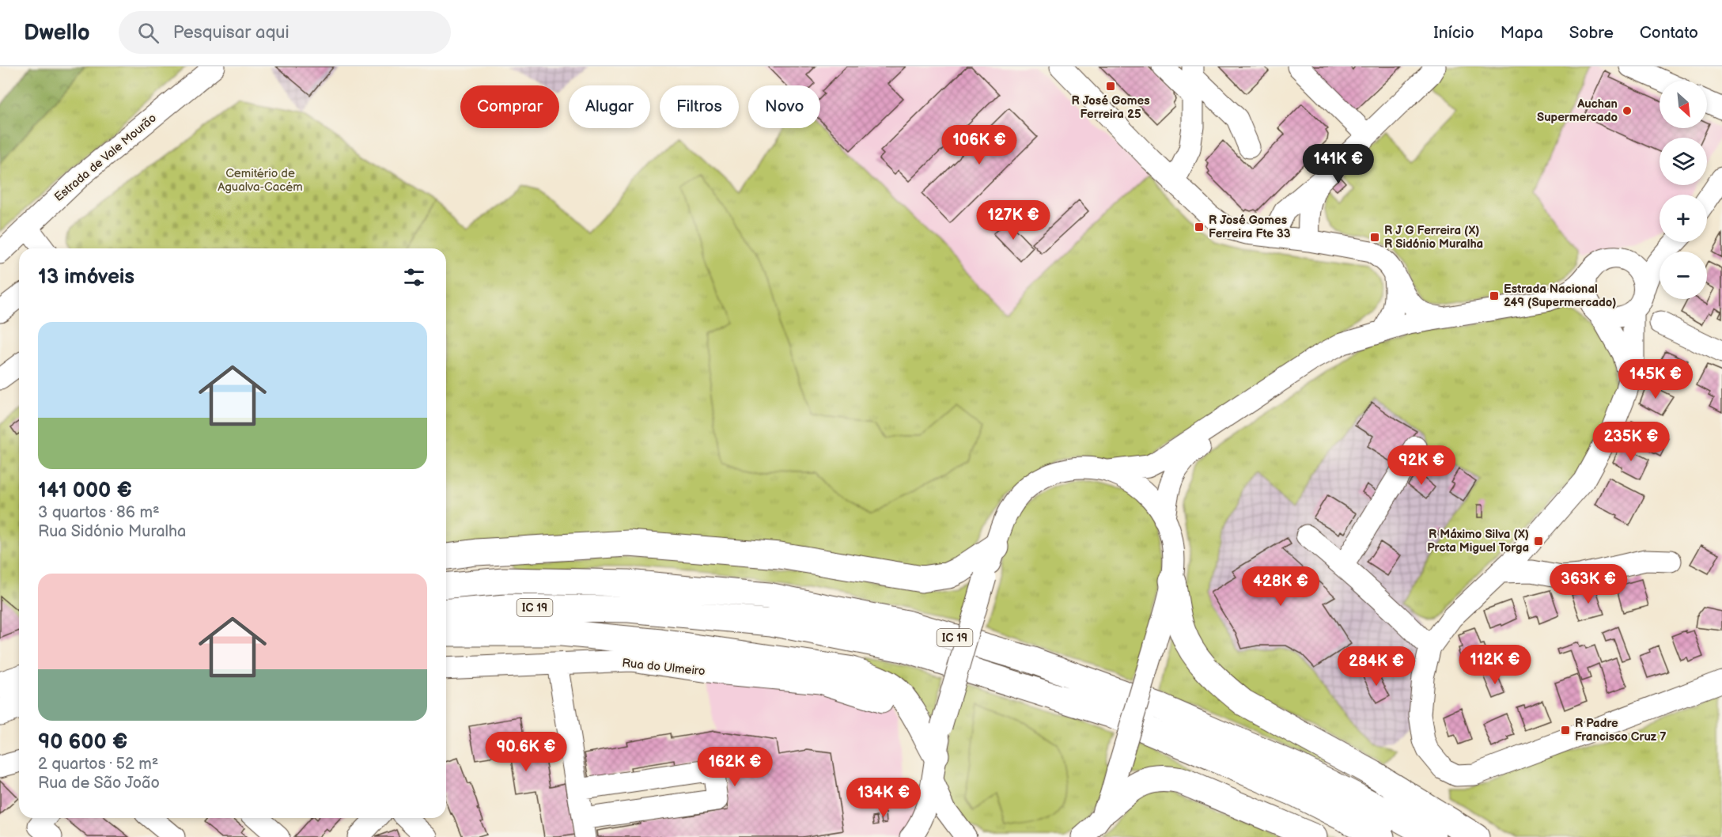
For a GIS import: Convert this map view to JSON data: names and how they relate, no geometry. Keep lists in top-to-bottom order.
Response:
{
  "streets": {
    "highway": ["IC 19"],
    "street": ["Estrada de Vale Mourão", "Rua do Ulmeiro"]
  },
  "parks": ["Cemitério de Agualva-Cacém"],
  "places": {
    "transit": [
      "R José Gomes Ferreira 25",
      "R José Gomes Ferreira Fte 33",
      "R J G Ferreira (X) R Sidónio Muralha",
      "Estrada Nacional 249 (Supermercado)",
      "R Máximo Silva (X) Prcta Miguel Torga",
      "R Padre Francisco Cruz 7"
    ],
    "other": ["Auchan Supermercado"]
  },
  "north": "bottom right",
  "page": {
    "header": "Dwello",
    "search": "Pesquisar aqui",
    "nav": [
      "Início",
      "Mapa",
      "Sobre",
      "Contato"
    ],
    "map_buttons": ["+", "−"],
    "chip": [
      "Comprar",
      "Alugar",
      "Filtros",
      "Novo"
    ],
    "price": [
      "106K €",
      "141K €",
      "127K €",
      "145K €",
      "235K €",
      "92K €",
      "363K €",
      "428K €",
      "112K €",
      "284K €",
      "90.6K €",
      "162K €",
      "134K €"
    ],
    "heading": "13 imóveis",
    "list": [
      {
        "name": "141 000 €",
        "note": "3 quartos · 86 m² · Rua Sidónio Muralha"
      },
      {
        "name": "90 600 €",
        "note": "2 quartos · 52 m² · Rua de São João"
      }
    ]
  }
}
